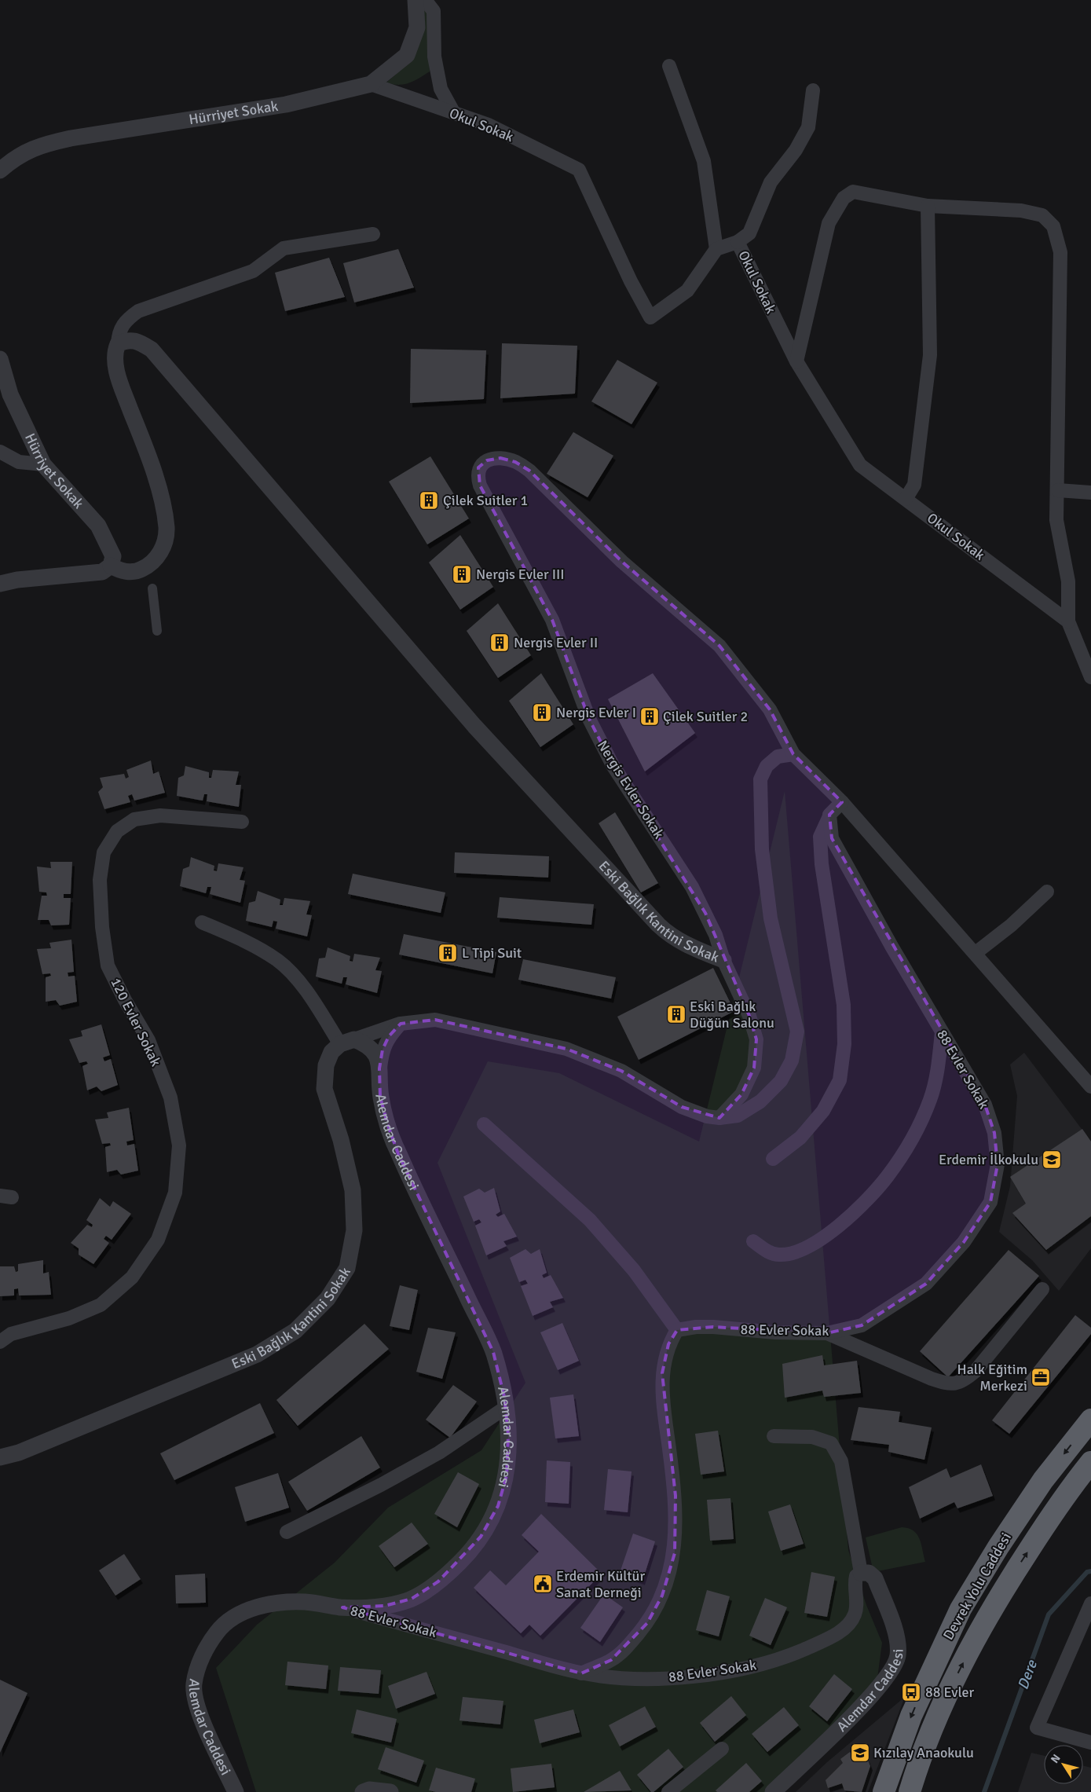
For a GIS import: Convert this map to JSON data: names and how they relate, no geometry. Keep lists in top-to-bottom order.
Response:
{
  "streets": {
    "highway": ["Devrek Yolu Caddesi"],
    "street": [
      "Hürriyet Sokak",
      "Okul Sokak",
      "Nergis Evler Sokak",
      "Eski Bağlık Kantini Sokak",
      "120 Evler Sokak",
      "88 Evler Sokak",
      "Alemdar Caddesi"
    ]
  },
  "crossings": [
    ["Hürriyet Sokak", "Okul Sokak"],
    ["Nergis Evler Sokak", "Eski Bağlık Kantini Sokak"],
    ["Eski Bağlık Kantini Sokak", "Alemdar Caddesi"],
    ["88 Evler Sokak", "Alemdar Caddesi"]
  ],
  "water": ["Dere"],
  "places": {
    "building": [
      "Çilek Suitler 1",
      "Nergis Evler III",
      "Nergis Evler II",
      "Nergis Evler I",
      "Çilek Suitler 2",
      "L Tipi Suit",
      "Eski Bağlık Düğün Salonu"
    ],
    "school or university": ["Erdemir İlkokulu", "Kızılay Anaokulu"],
    "office": ["Halk Eğitim Merkezi"],
    "public building": ["Erdemir Kültür Sanat Derneği"],
    "bus stop": ["88 Evler"]
  },
  "north": "top left"
}
